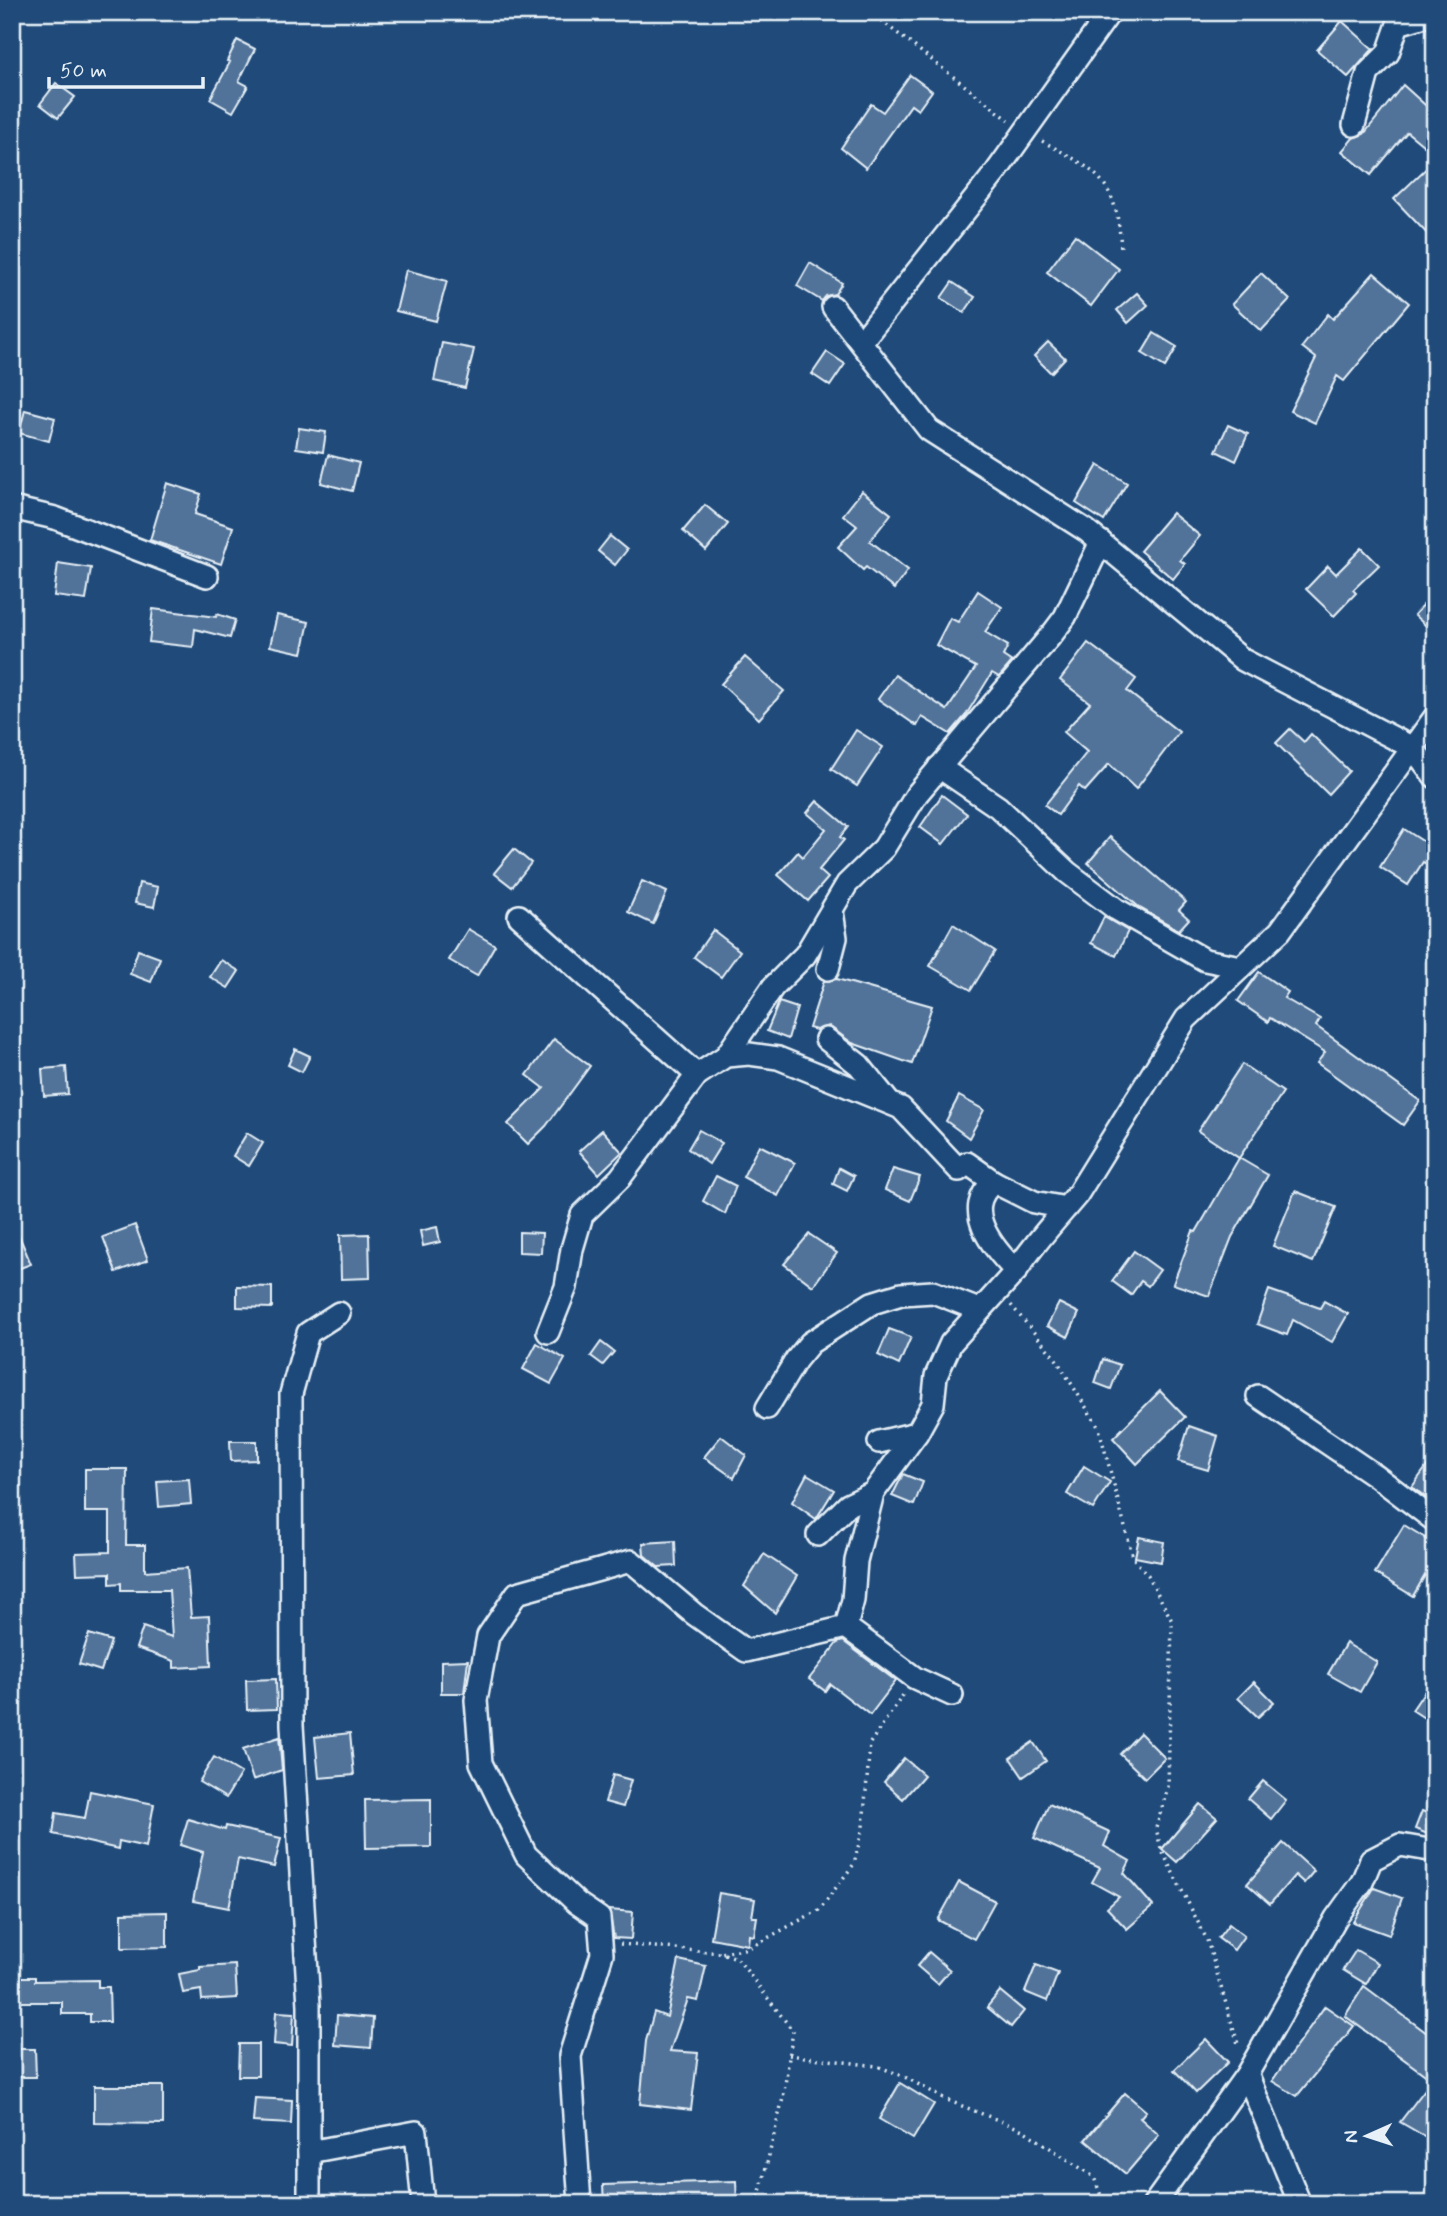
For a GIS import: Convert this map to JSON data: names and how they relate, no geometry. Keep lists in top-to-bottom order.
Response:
{
  "scale_bar": "50 m",
  "north": "left"
}
